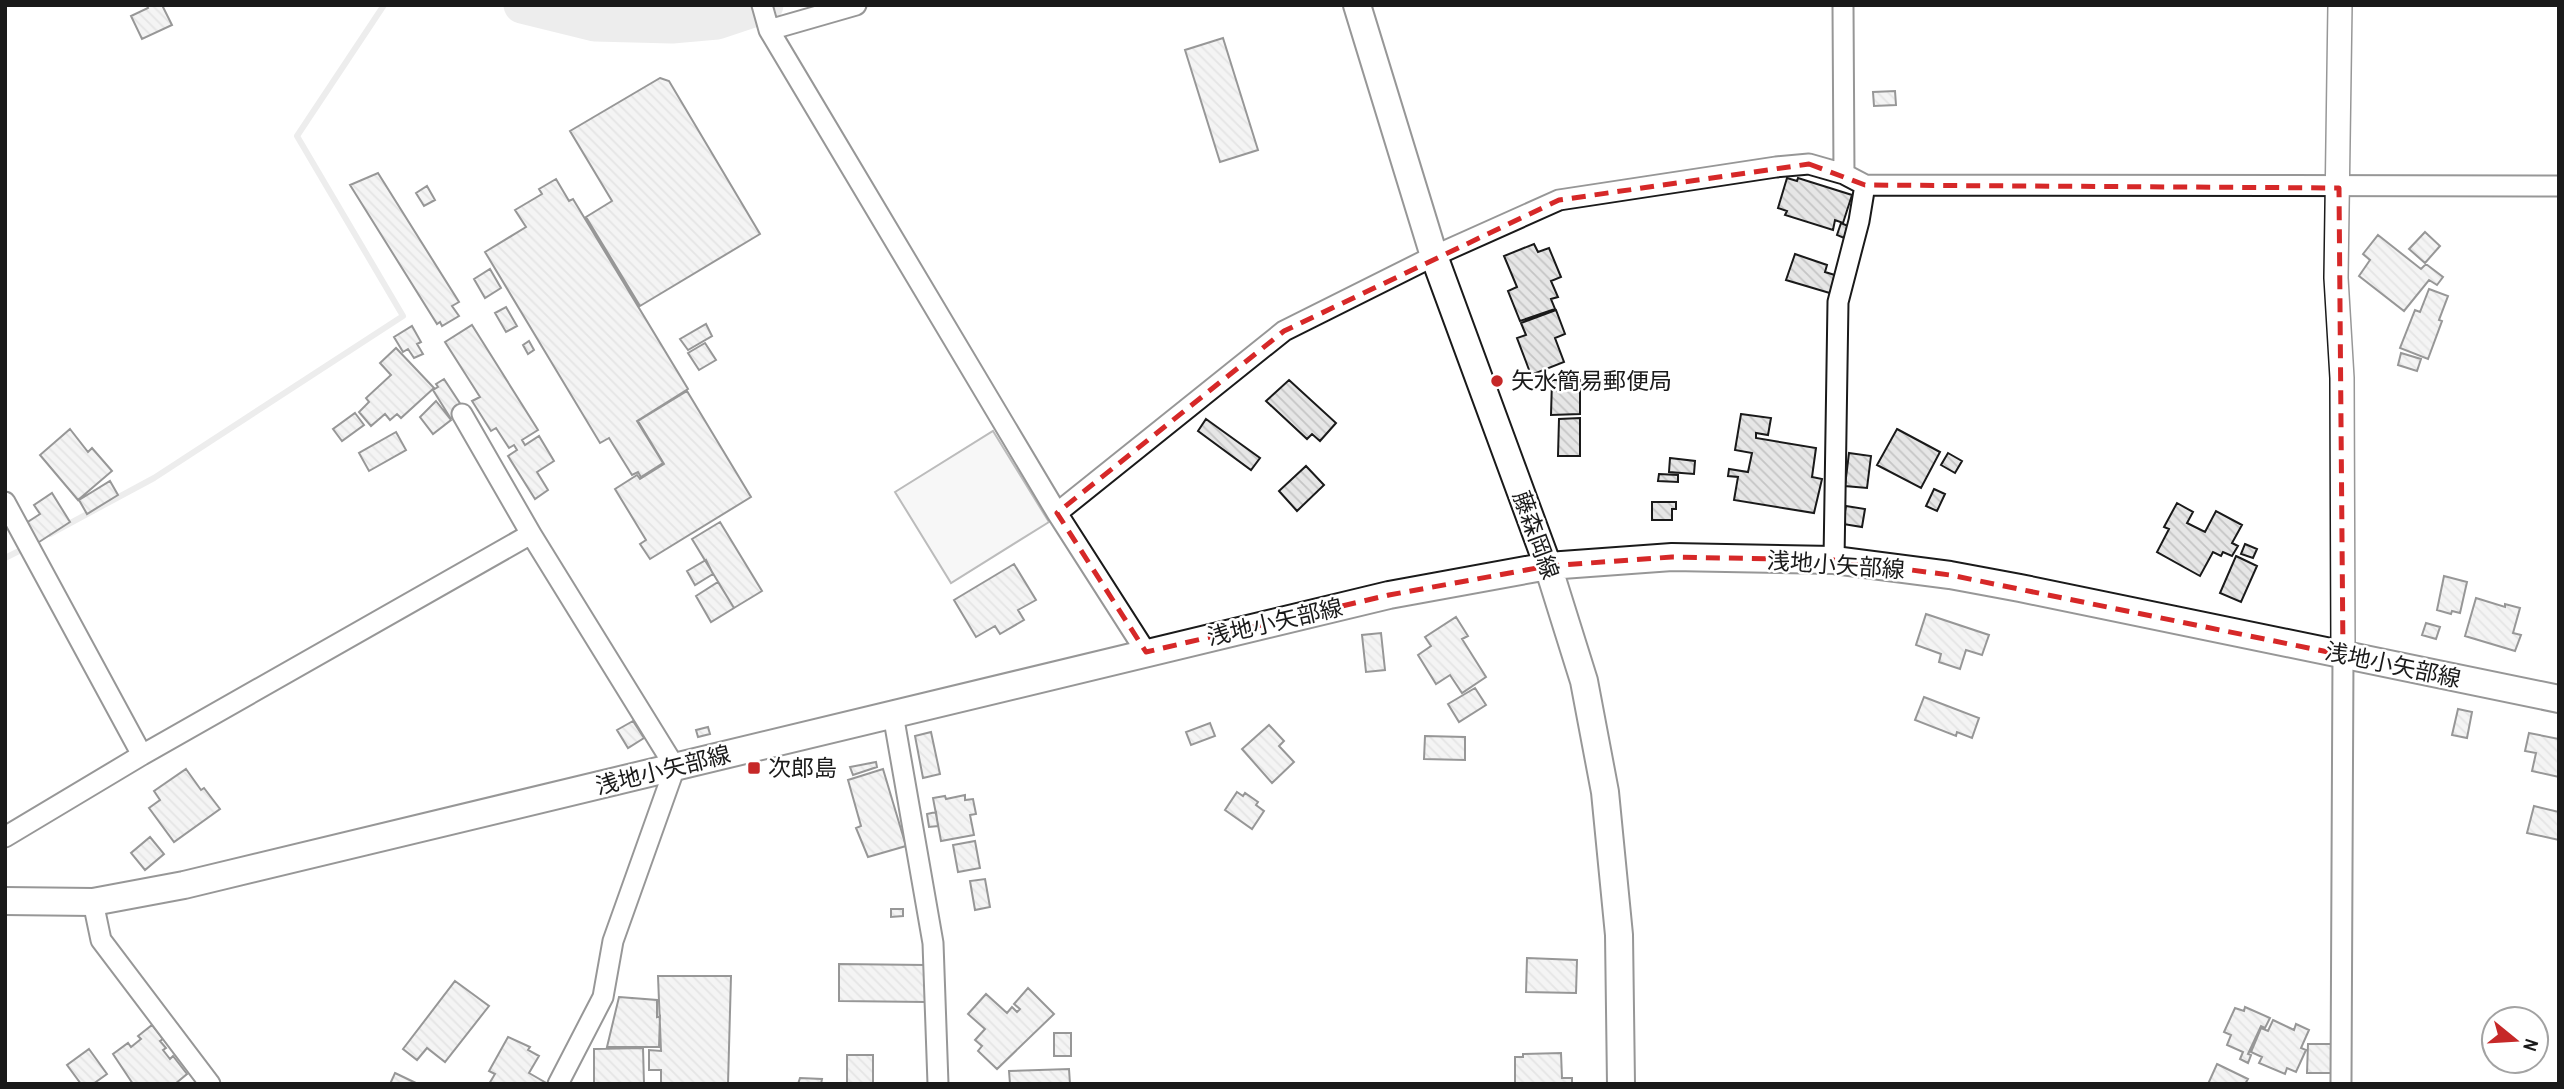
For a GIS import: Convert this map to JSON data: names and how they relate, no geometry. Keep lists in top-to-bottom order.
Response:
{
  "streets": {
    "main road": ["藤森岡線", "浅地小矢部線"]
  },
  "crossings": [
    ["藤森岡線", "浅地小矢部線"]
  ],
  "places": {
    "other": ["矢水簡易郵便局"],
    "transit": ["次郎島"]
  },
  "north": "right"
}
